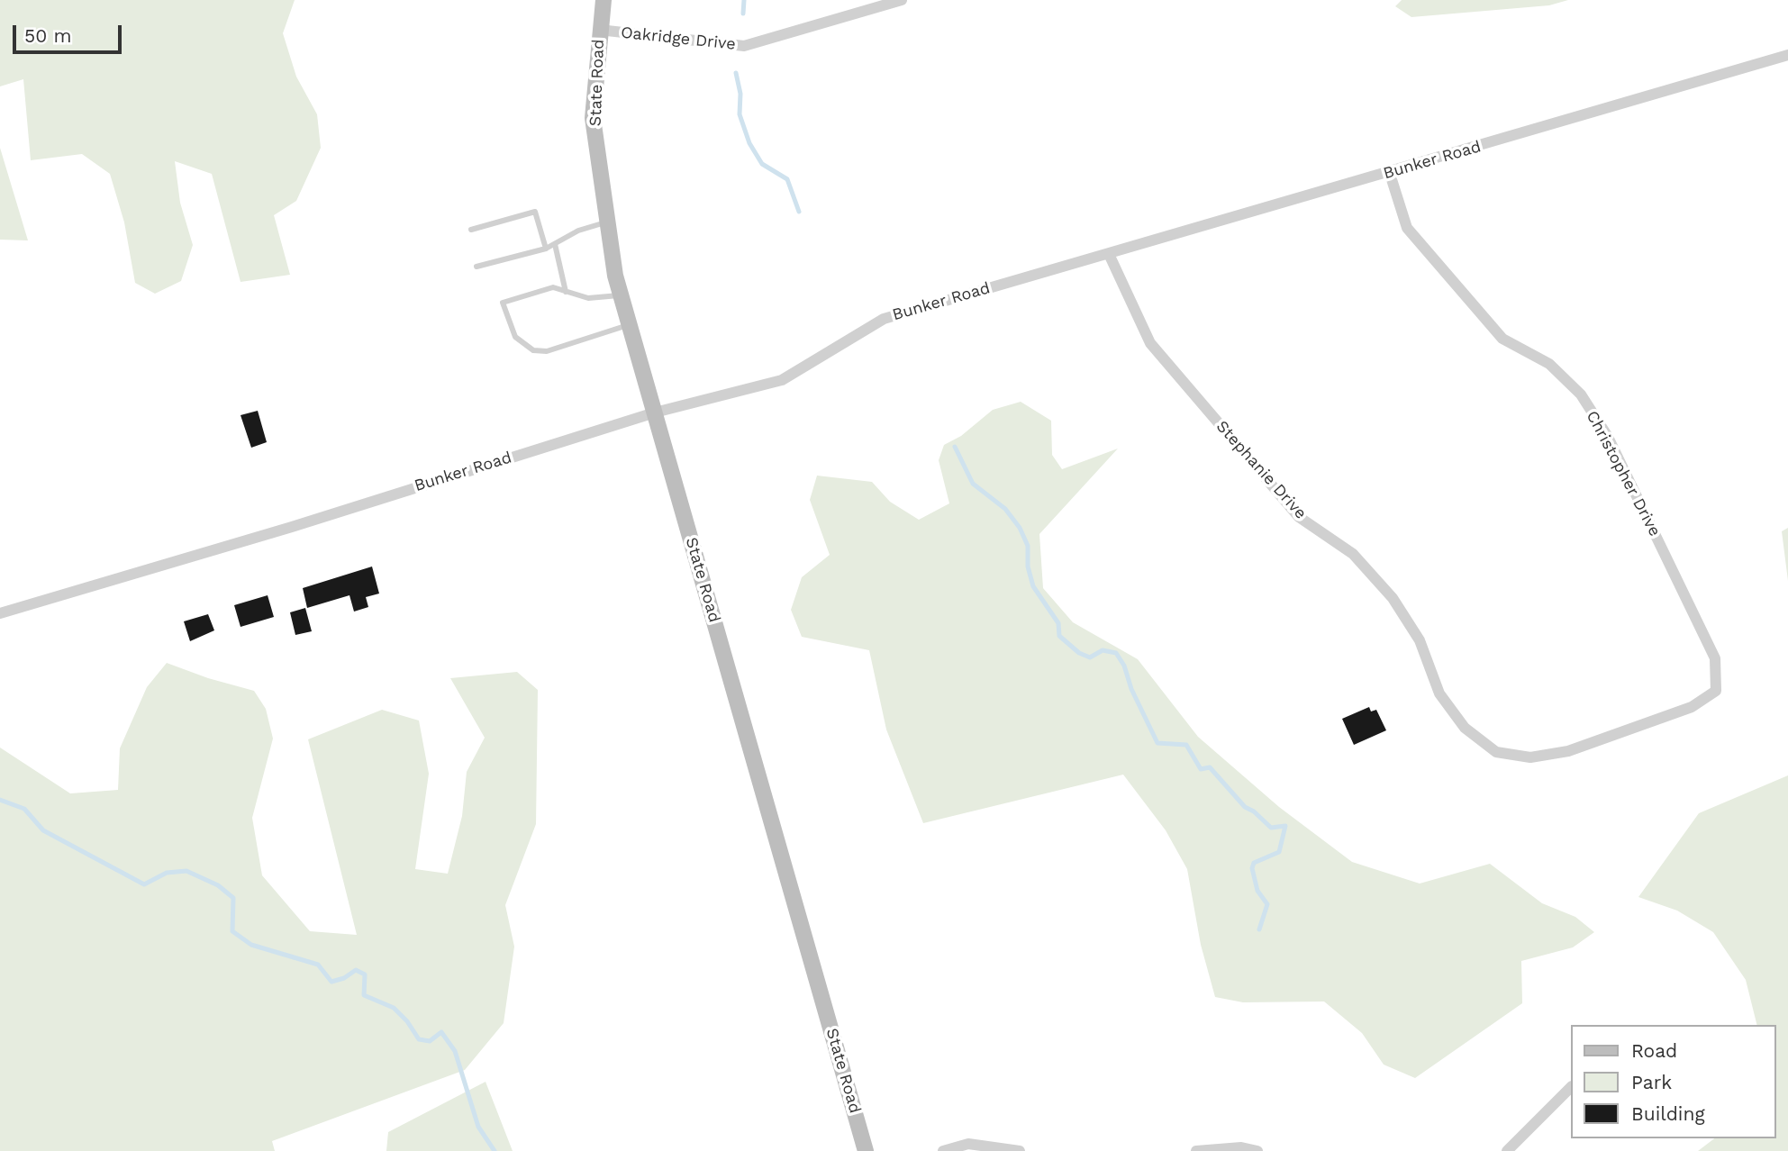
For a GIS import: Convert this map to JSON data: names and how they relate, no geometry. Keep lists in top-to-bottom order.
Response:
{
  "streets": {
    "main road": ["State Road"],
    "street": [
      "Oakridge Drive",
      "Bunker Road",
      "Stephanie Drive",
      "Christopher Drive"
    ]
  },
  "crossings": [
    ["Oakridge Drive", "State Road"],
    ["State Road", "Bunker Road"],
    ["Bunker Road", "Stephanie Drive"],
    ["Bunker Road", "Christopher Drive"],
    ["Stephanie Drive", "Christopher Drive"]
  ],
  "legend": ["Road", "Park", "Building"],
  "scale_bar": "50 m"
}
